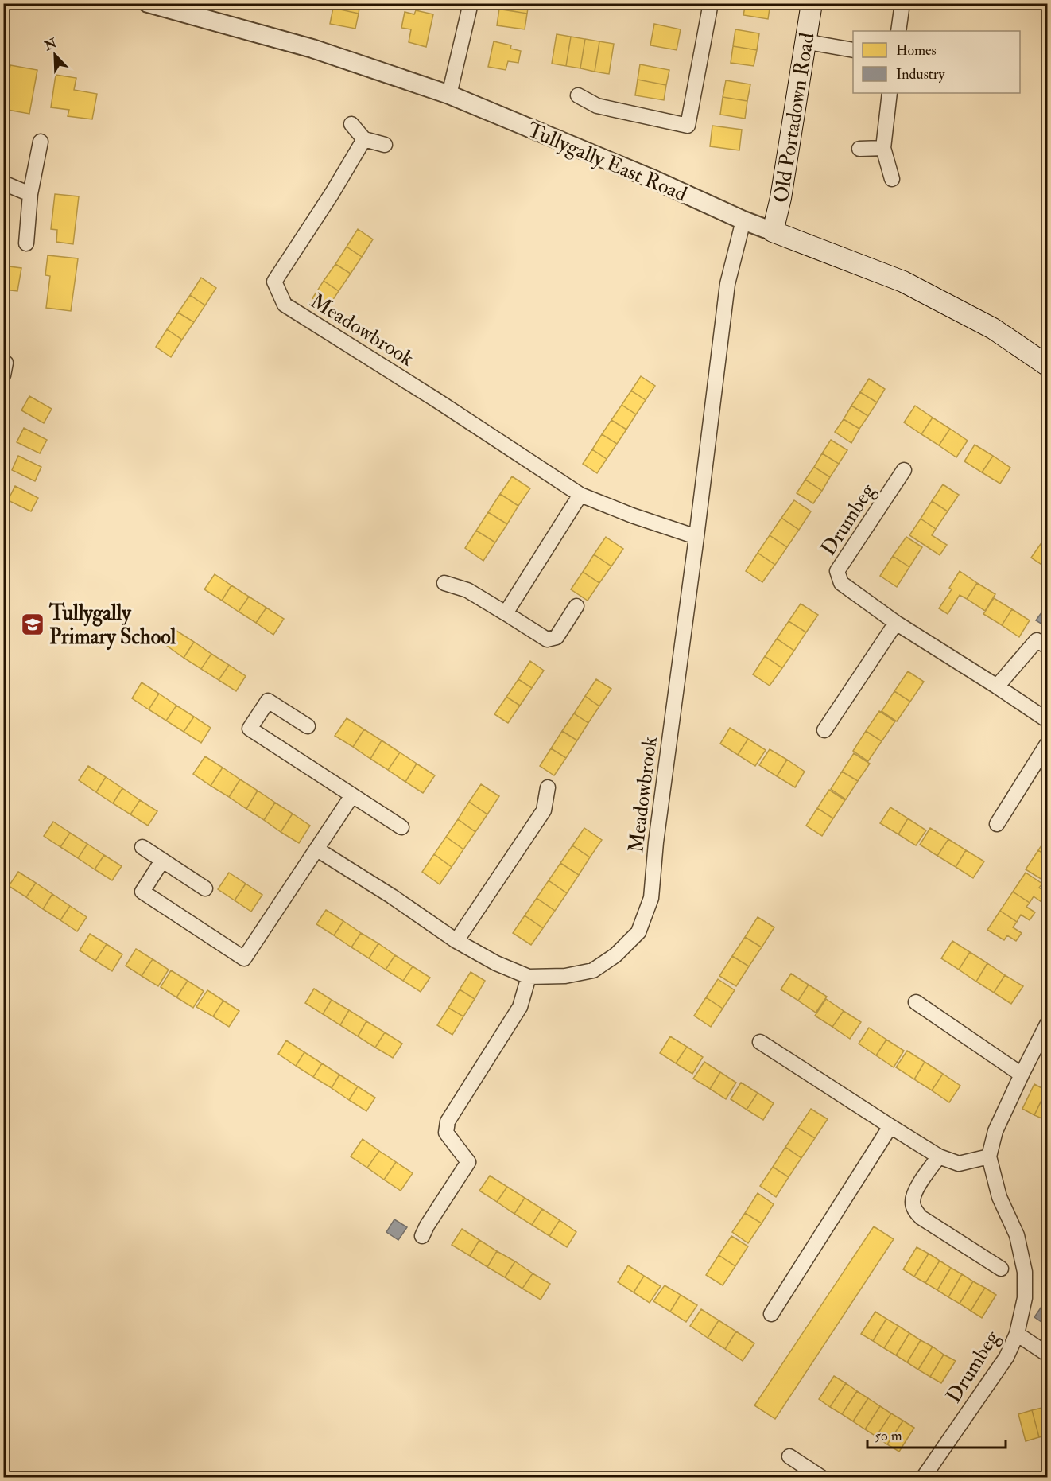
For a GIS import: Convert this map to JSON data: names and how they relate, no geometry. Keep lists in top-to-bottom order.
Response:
{
  "streets": {
    "main road": ["Old Portadown Road", "Tullygally East Road"],
    "street": ["Meadowbrook", "Drumbeg"]
  },
  "crossings": [
    ["Old Portadown Road", "Tullygally East Road"],
    ["Tullygally East Road", "Meadowbrook"]
  ],
  "places": {
    "school or university": ["Tullygally Primary School"]
  },
  "legend": ["Homes", "Industry"],
  "scale_bar": "50 m",
  "north": "top left"
}
